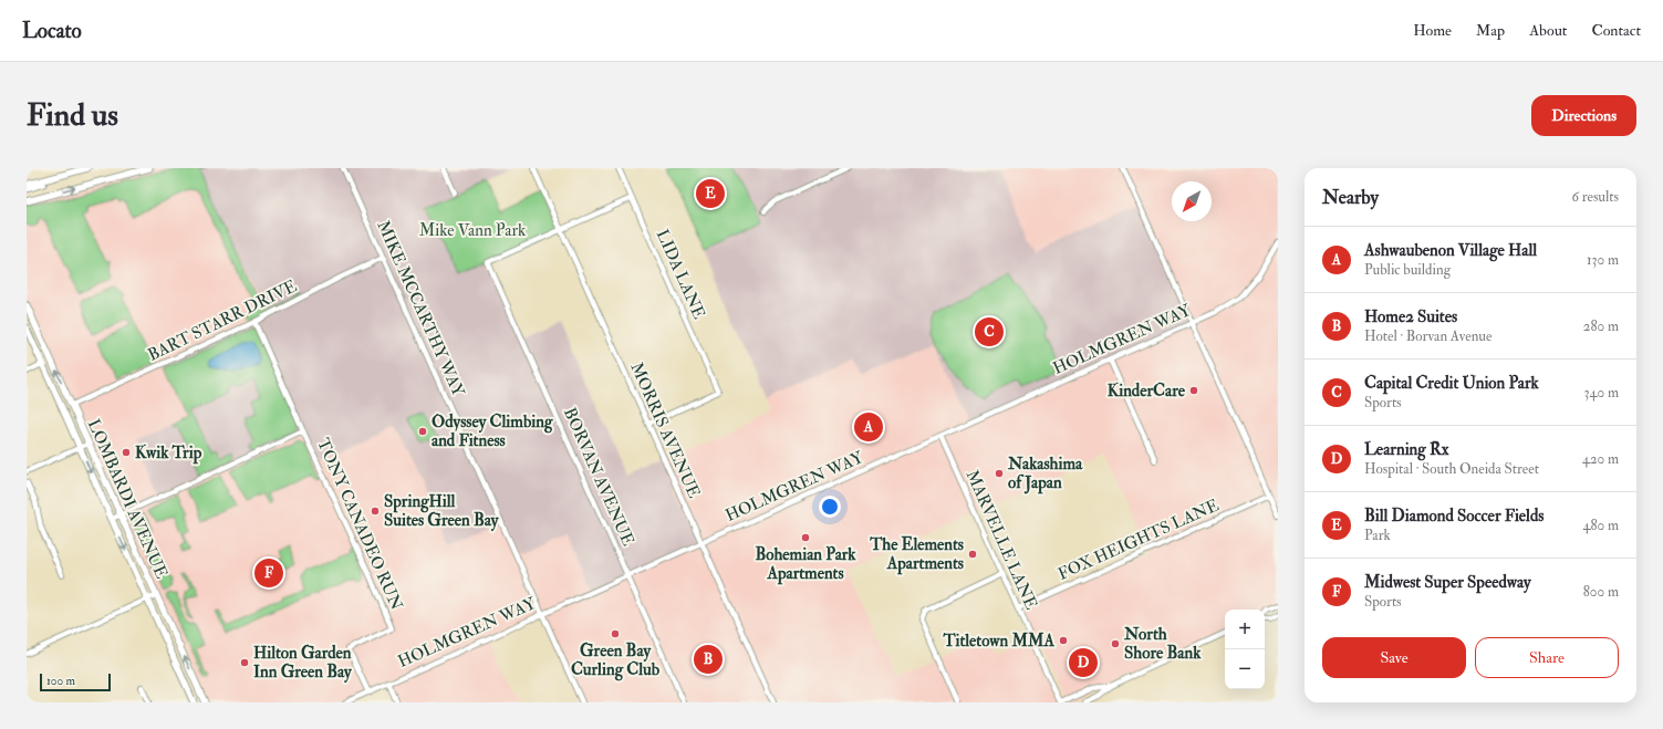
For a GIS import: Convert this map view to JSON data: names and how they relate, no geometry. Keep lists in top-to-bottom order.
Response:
{
  "streets": {
    "main road": ["LOMBARDI AVENUE"],
    "street": [
      "LIDA LANE",
      "MIKE MCCARTHY WAY",
      "BART STARR DRIVE",
      "HOLMGREN WAY",
      "MORRIS AVENUE",
      "BORVAN AVENUE",
      "TONY CANADEO RUN",
      "MARVELLE LANE",
      "FOX HEIGHTS LANE"
    ]
  },
  "crossings": [
    ["LIDA LANE", "MORRIS AVENUE"],
    ["MIKE MCCARTHY WAY", "BART STARR DRIVE"],
    ["MIKE MCCARTHY WAY", "HOLMGREN WAY"],
    ["BART STARR DRIVE", "LOMBARDI AVENUE"],
    ["BART STARR DRIVE", "TONY CANADEO RUN"],
    ["HOLMGREN WAY", "MORRIS AVENUE"],
    ["HOLMGREN WAY", "BORVAN AVENUE"],
    ["HOLMGREN WAY", "TONY CANADEO RUN"],
    ["HOLMGREN WAY", "MARVELLE LANE"],
    ["MORRIS AVENUE", "BORVAN AVENUE"],
    ["MARVELLE LANE", "FOX HEIGHTS LANE"]
  ],
  "parks": ["Mike Vann Park"],
  "places": [
    "KinderCare",
    "Odyssey Climbing and Fitness",
    "Kwik Trip",
    "Nakashima of Japan",
    "SpringHill Suites Green Bay",
    "Bohemian Park Apartments",
    "The Elements Apartments",
    "Green Bay Curling Club",
    "Titletown MMA",
    "North Shore Bank",
    "Hilton Garden Inn Green Bay"
  ],
  "scale_bar": "100 m",
  "north": "bottom left",
  "page": {
    "header": "Locato",
    "nav": [
      "Home",
      "Map",
      "About",
      "Contact"
    ],
    "buttons": [
      "Directions",
      ["Save", "Share"]
    ],
    "title": "Find us",
    "heading": ["Nearby", "6 results"],
    "pins": [
      "E",
      "C",
      "A",
      "F",
      "B",
      "D"
    ],
    "list": [
      {
        "mark": "A",
        "name": "Ashwaubenon Village Hall",
        "note": "Public building",
        "value": "130 m"
      },
      {
        "mark": "B",
        "name": "Home2 Suites",
        "note": "Hotel · Borvan Avenue",
        "value": "280 m"
      },
      {
        "mark": "C",
        "name": "Capital Credit Union Park",
        "note": "Sports",
        "value": "340 m"
      },
      {
        "mark": "D",
        "name": "Learning Rx",
        "note": "Hospital · South Oneida Street",
        "value": "420 m"
      },
      {
        "mark": "E",
        "name": "Bill Diamond Soccer Fields",
        "note": "Park",
        "value": "480 m"
      },
      {
        "mark": "F",
        "name": "Midwest Super Speedway",
        "note": "Sports",
        "value": "800 m"
      }
    ],
    "map_buttons": ["+", "−"],
    "scale": "100 m"
  }
}
